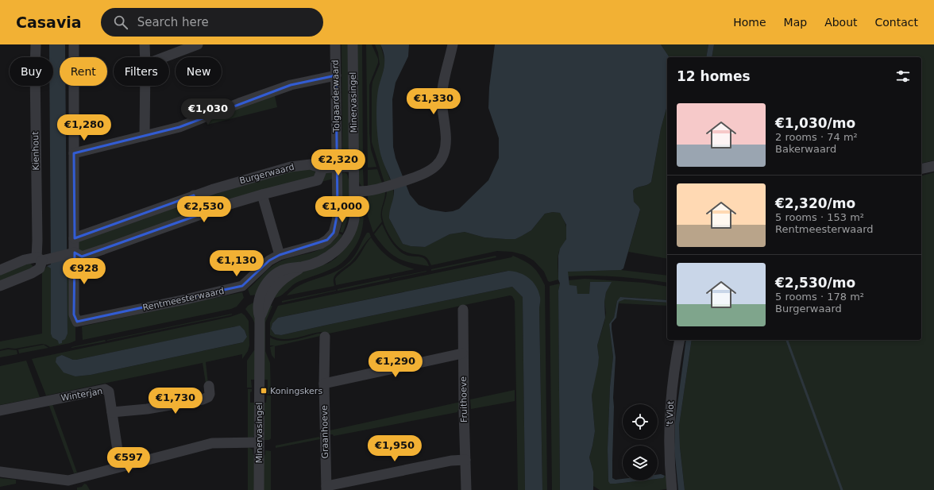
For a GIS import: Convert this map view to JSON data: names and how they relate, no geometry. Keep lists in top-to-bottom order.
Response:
{
  "streets": {
    "street": [
      "Tolgaarderwaard",
      "Minervasingel",
      "Kienhout",
      "Burgerwaard",
      "Rentmeesterwaard",
      "Winterjan",
      "Fruithoeve",
      "'t Vlot",
      "Graanhoeve"
    ]
  },
  "crossings": [
    ["Tolgaarderwaard", "Burgerwaard"],
    ["Tolgaarderwaard", "Rentmeesterwaard"],
    ["Minervasingel", "Burgerwaard"],
    ["Burgerwaard", "Rentmeesterwaard"]
  ],
  "places": {
    "transit": ["Koningskers"]
  },
  "page": {
    "header": "Casavia",
    "search": "Search here",
    "nav": [
      "Home",
      "Map",
      "About",
      "Contact"
    ],
    "chip": [
      "Buy",
      "Rent",
      "Filters",
      "New"
    ],
    "heading": "12 homes",
    "price": [
      "€1,330",
      "€1,030",
      "€1,280",
      "€2,320",
      "€2,530",
      "€1,000",
      "€1,130",
      "€928",
      "€1,290",
      "€1,730",
      "€1,950",
      "€597"
    ],
    "list": [
      {
        "name": "€1,030/mo",
        "note": "2 rooms · 74 m² · Bakerwaard"
      },
      {
        "name": "€2,320/mo",
        "note": "5 rooms · 153 m² · Rentmeesterwaard"
      },
      {
        "name": "€2,530/mo",
        "note": "5 rooms · 178 m² · Burgerwaard"
      }
    ]
  }
}
